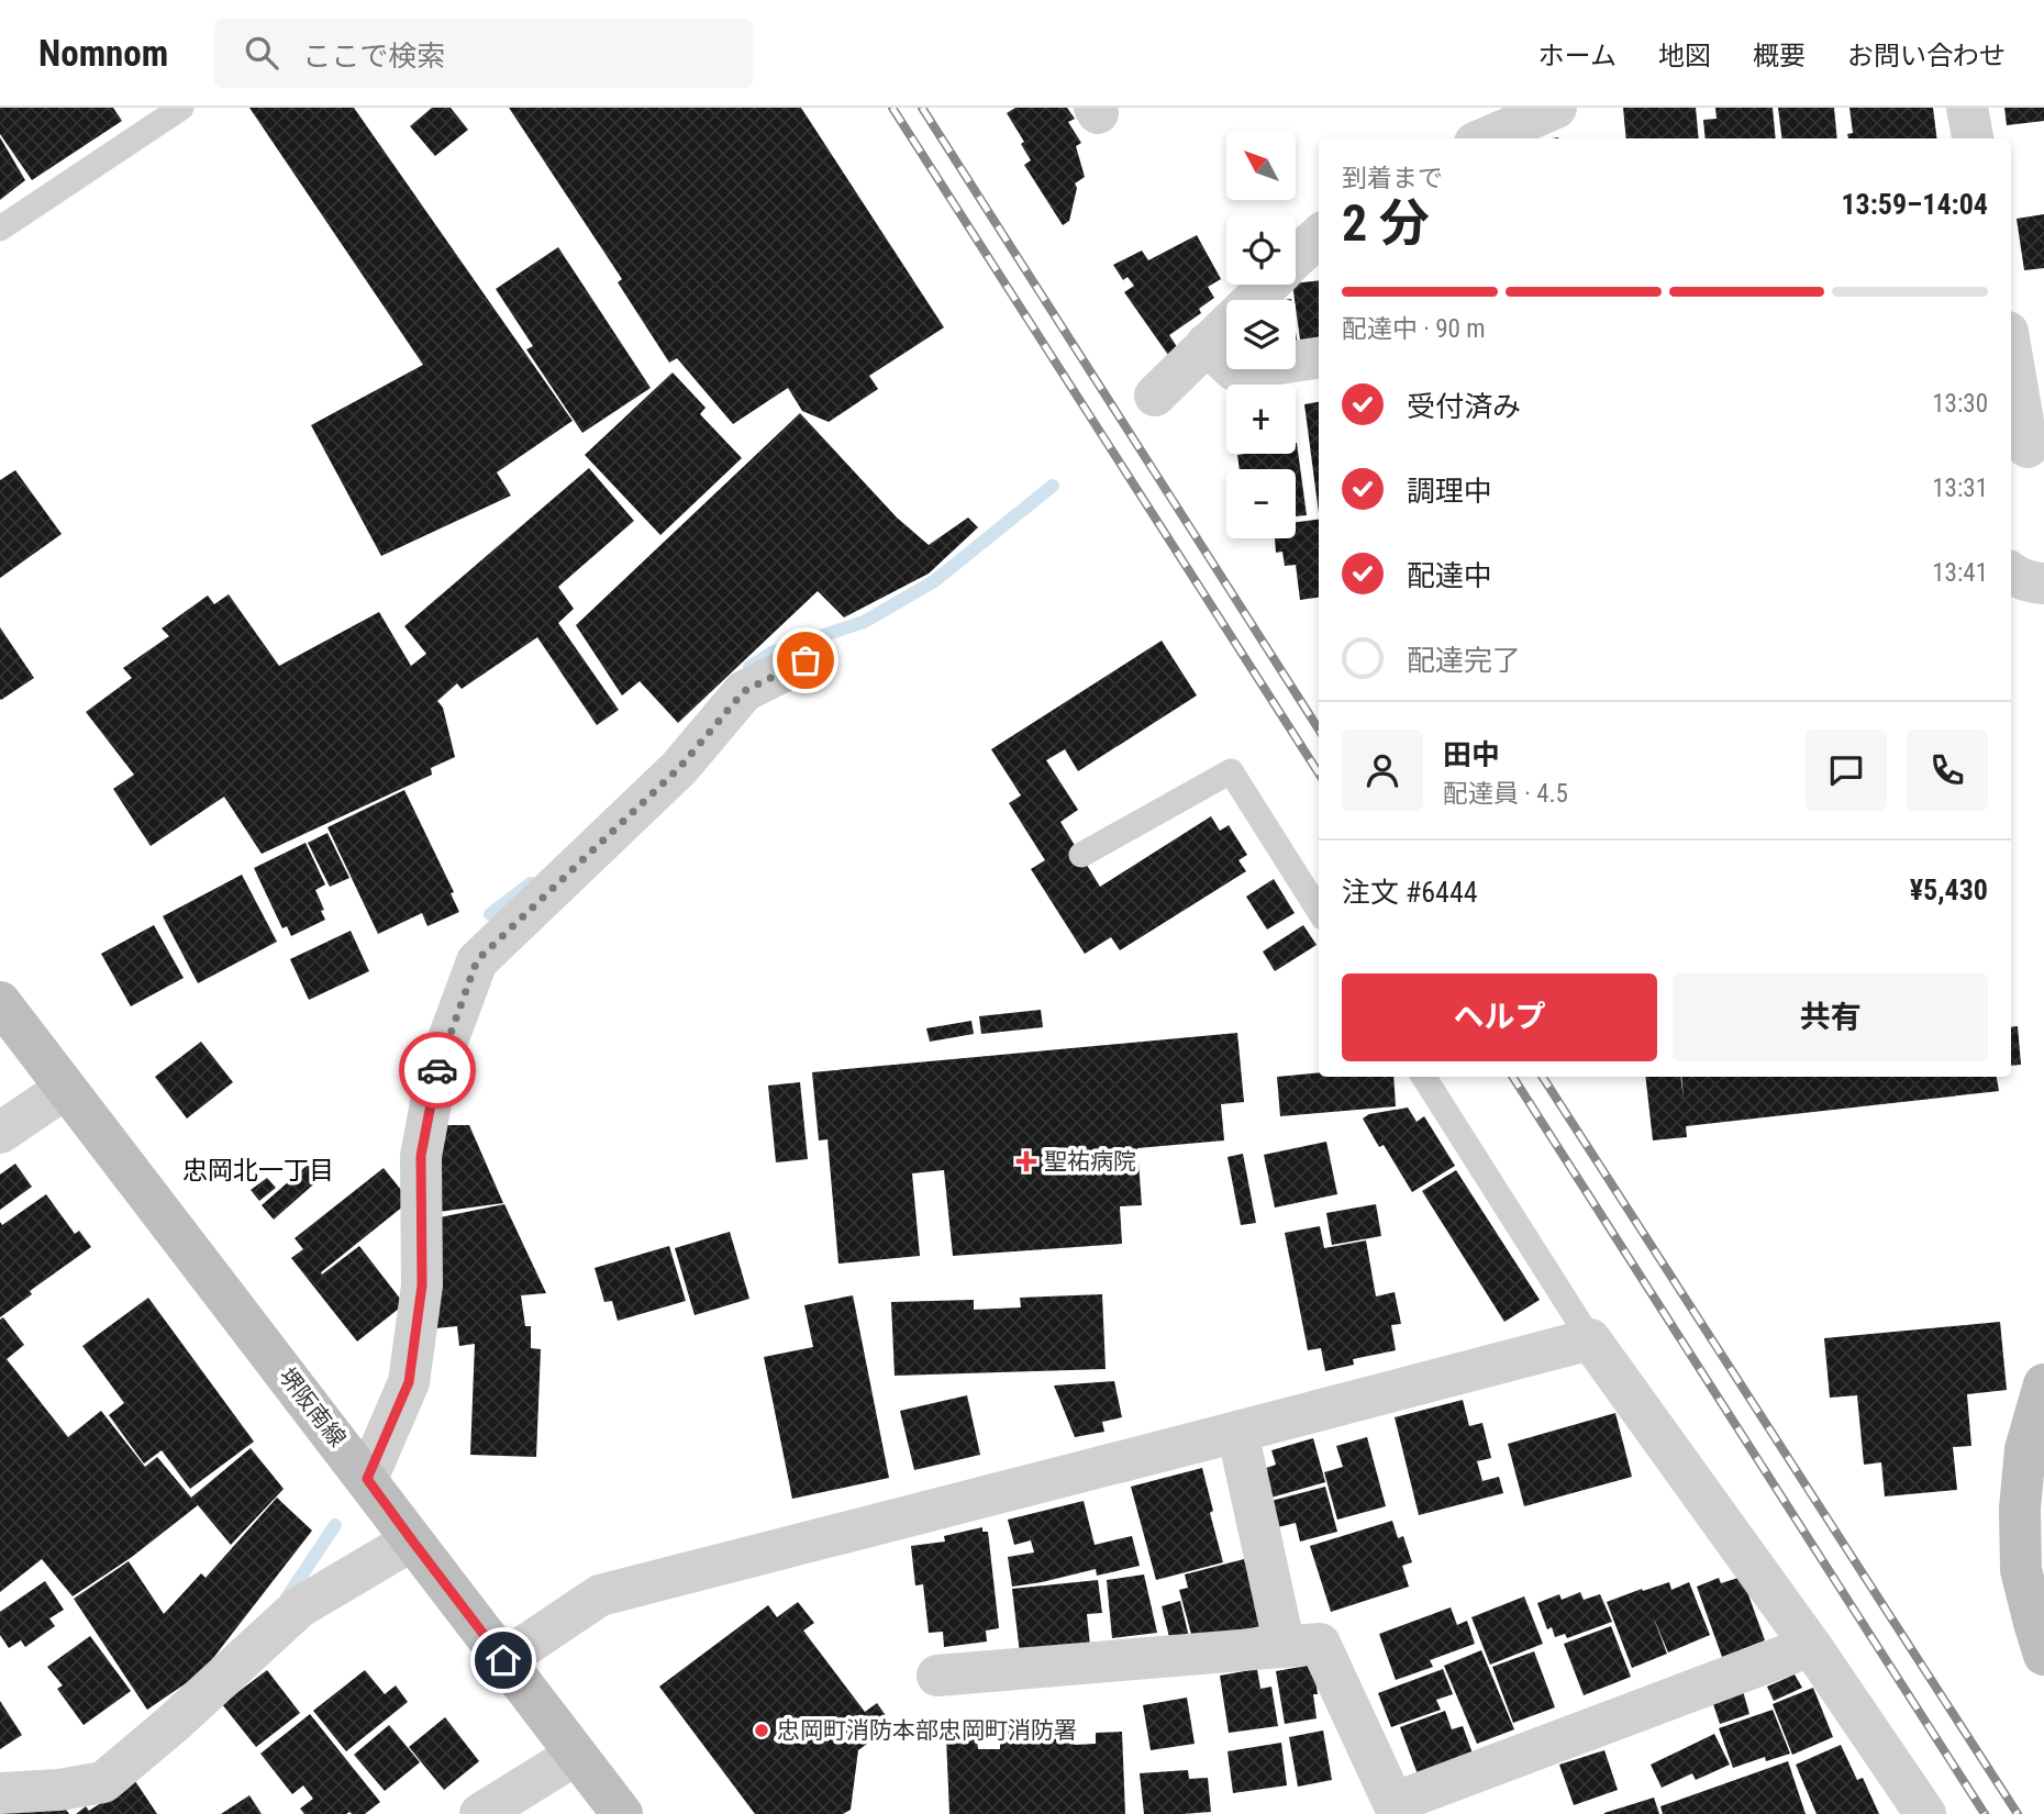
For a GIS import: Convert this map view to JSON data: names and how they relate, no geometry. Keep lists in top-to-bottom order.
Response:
{
  "streets": {
    "main road": ["堺阪南線"]
  },
  "districts": ["忠岡北一丁目"],
  "places": {
    "health": ["聖祐病院"],
    "other": ["忠岡町消防本部忠岡町消防署"]
  },
  "north": "top left",
  "page": {
    "header": "Nomnom",
    "search": "ここで検索",
    "nav": [
      "ホーム",
      "地図",
      "概要",
      "お問い合わせ"
    ],
    "map_buttons": ["+", "−"],
    "heading": ["2 分", "到着まで", "13:59–14:04"],
    "panel": [
      "田中",
      "配達員 · 4.5",
      "注文 #6444",
      "¥5,430"
    ],
    "bar": "配達中 · 90 m",
    "list": [
      ["受付済み", "13:30"],
      ["調理中", "13:31"],
      ["配達中", "13:41"],
      "配達完了"
    ],
    "buttons": ["ヘルプ", "共有"]
  }
}
